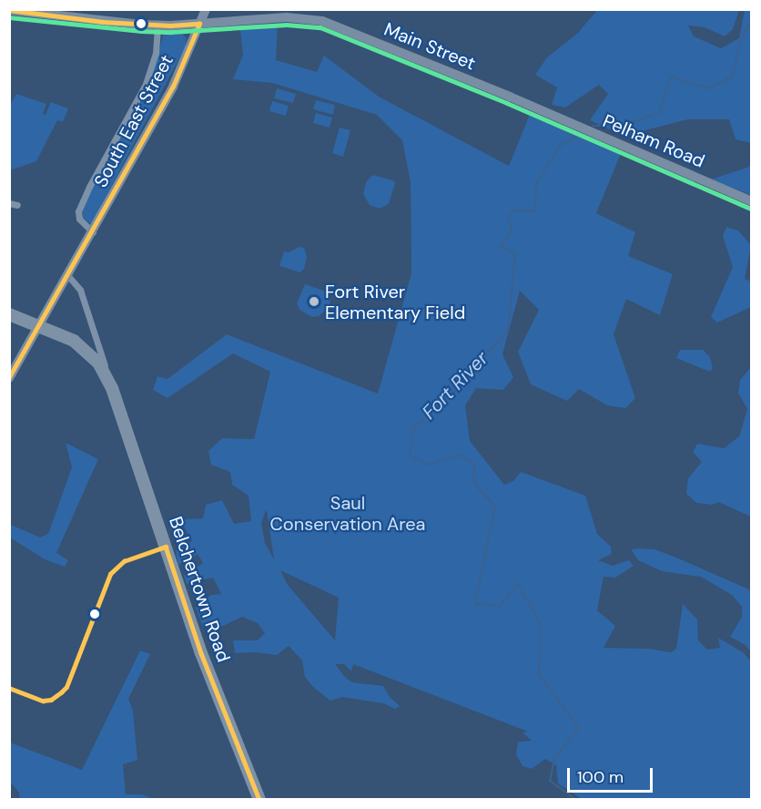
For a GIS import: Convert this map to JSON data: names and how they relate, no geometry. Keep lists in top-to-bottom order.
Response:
{
  "streets": {
    "highway": ["Belchertown Road"],
    "main road": ["Main Street", "South East Street", "Pelham Road"]
  },
  "crossings": [
    ["Main Street", "South East Street"],
    ["Main Street", "Pelham Road"],
    ["South East Street", "Belchertown Road"]
  ],
  "water": ["Fort River"],
  "parks": ["Saul Conservation Area"],
  "places": ["Fort River Elementary Field"],
  "scale_bar": "100 m"
}
